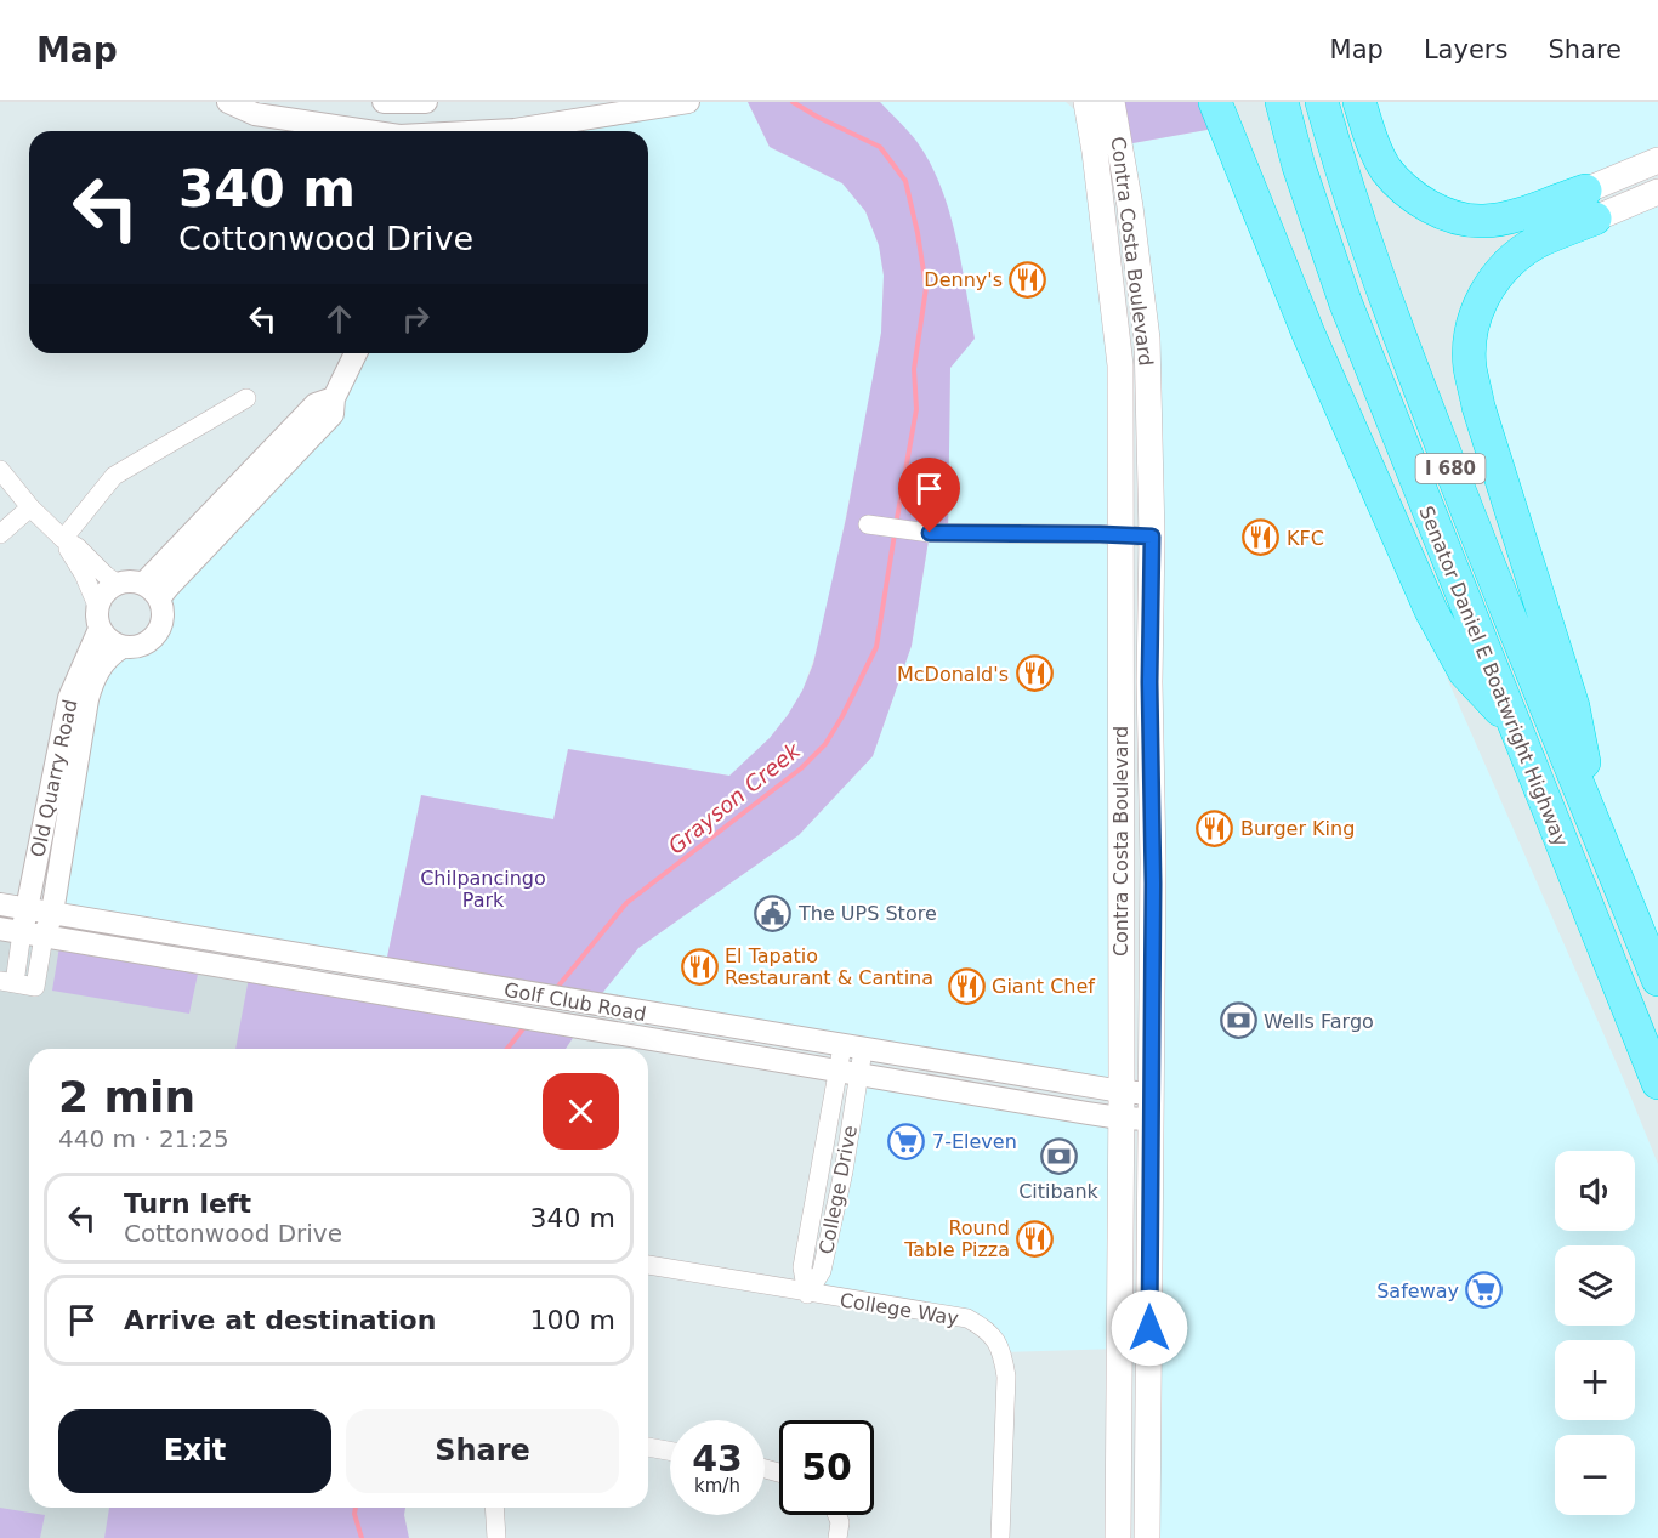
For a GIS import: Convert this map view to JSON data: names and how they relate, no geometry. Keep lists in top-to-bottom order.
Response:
{
  "streets": {
    "highway": ["I 680", "Senator Daniel E Boatwright Highway"],
    "main road": ["Contra Costa Boulevard"],
    "street": [
      "Old Quarry Road",
      "Golf Club Road",
      "College Drive",
      "College Way"
    ]
  },
  "crossings": [
    ["Contra Costa Boulevard", "Golf Club Road"],
    ["Old Quarry Road", "Golf Club Road"],
    ["Golf Club Road", "College Drive"],
    ["College Drive", "College Way"]
  ],
  "water": ["Grayson Creek"],
  "parks": ["Chilpancingo Park"],
  "places": {
    "restaurant": [
      "Denny's",
      "KFC",
      "McDonald's",
      "Burger King",
      "El Tapatio Restaurant & Cantina",
      "Giant Chef",
      "Round Table Pizza"
    ],
    "public building": ["The UPS Store"],
    "bank": ["Wells Fargo", "Citibank"],
    "supermarket": ["7-Eleven", "Safeway"]
  },
  "page": {
    "header": "Map",
    "nav": ["Map", "Layers", "Share"],
    "turn": ["340 m", "Cottonwood Drive"],
    "heading": ["2 min", "440 m · 21:25"],
    "map_buttons": ["+", "−"],
    "list": [
      {
        "name": "Turn left",
        "note": "Cottonwood Drive",
        "value": "340 m"
      },
      {
        "name": "Arrive at destination",
        "value": "100 m"
      }
    ],
    "buttons": ["Exit", "Share"],
    "speed": "43 km/h",
    "limit": "50"
  }
}
